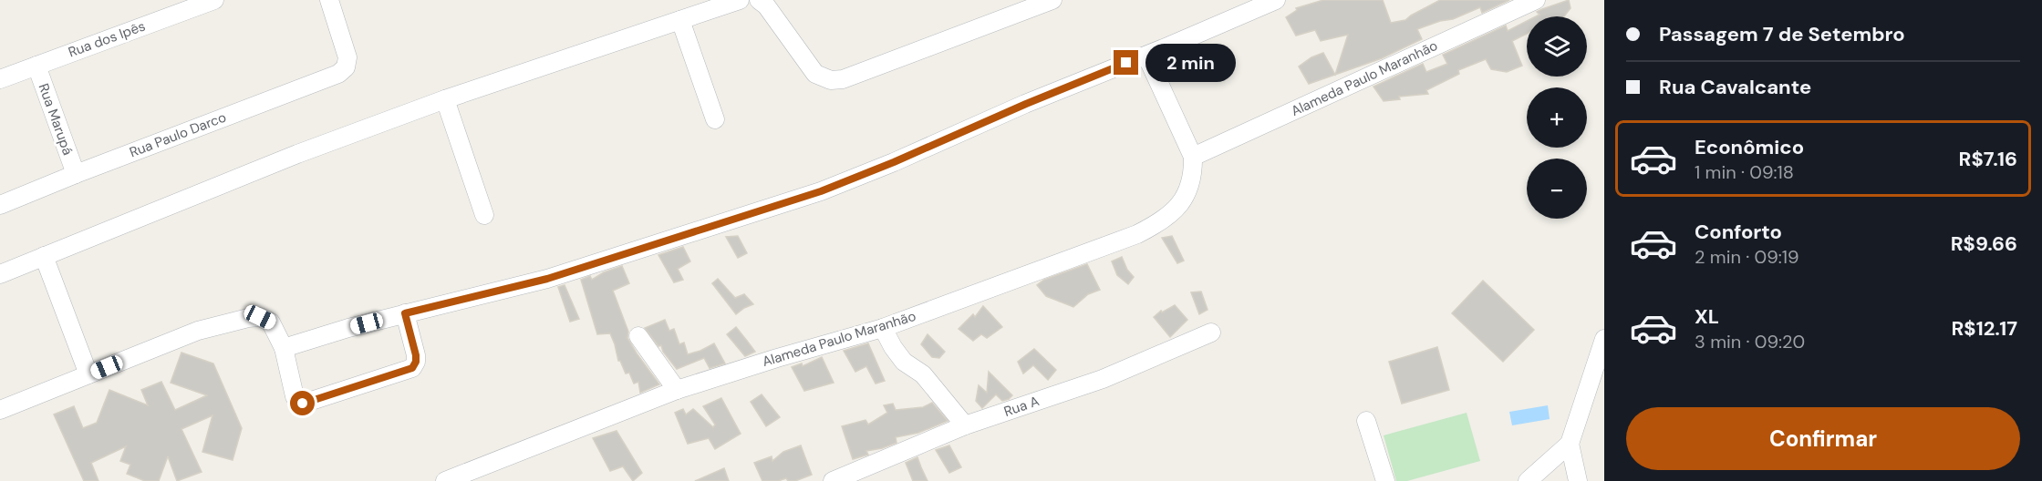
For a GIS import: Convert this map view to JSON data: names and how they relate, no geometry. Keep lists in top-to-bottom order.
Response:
{
  "streets": {
    "street": [
      "Rua dos Ipês",
      "Alameda Paulo Maranhão",
      "Rua Marupá",
      "Rua Paulo Darco",
      "Rua A"
    ]
  },
  "crossings": [
    ["Rua dos Ipês", "Rua Marupá"],
    ["Rua Marupá", "Rua Paulo Darco"]
  ],
  "page": {
    "banner": ["Passagem 7 de Setembro", "Rua Cavalcante"],
    "map_buttons": ["+", "−"],
    "bubble": "2 min",
    "list": [
      {
        "name": "Econômico",
        "note": "1 min · 09:18",
        "value": "R$7.16"
      },
      {
        "name": "Conforto",
        "note": "2 min · 09:19",
        "value": "R$9.66"
      },
      {
        "name": "XL",
        "note": "3 min · 09:20",
        "value": "R$12.17"
      }
    ],
    "buttons": "Confirmar"
  }
}
